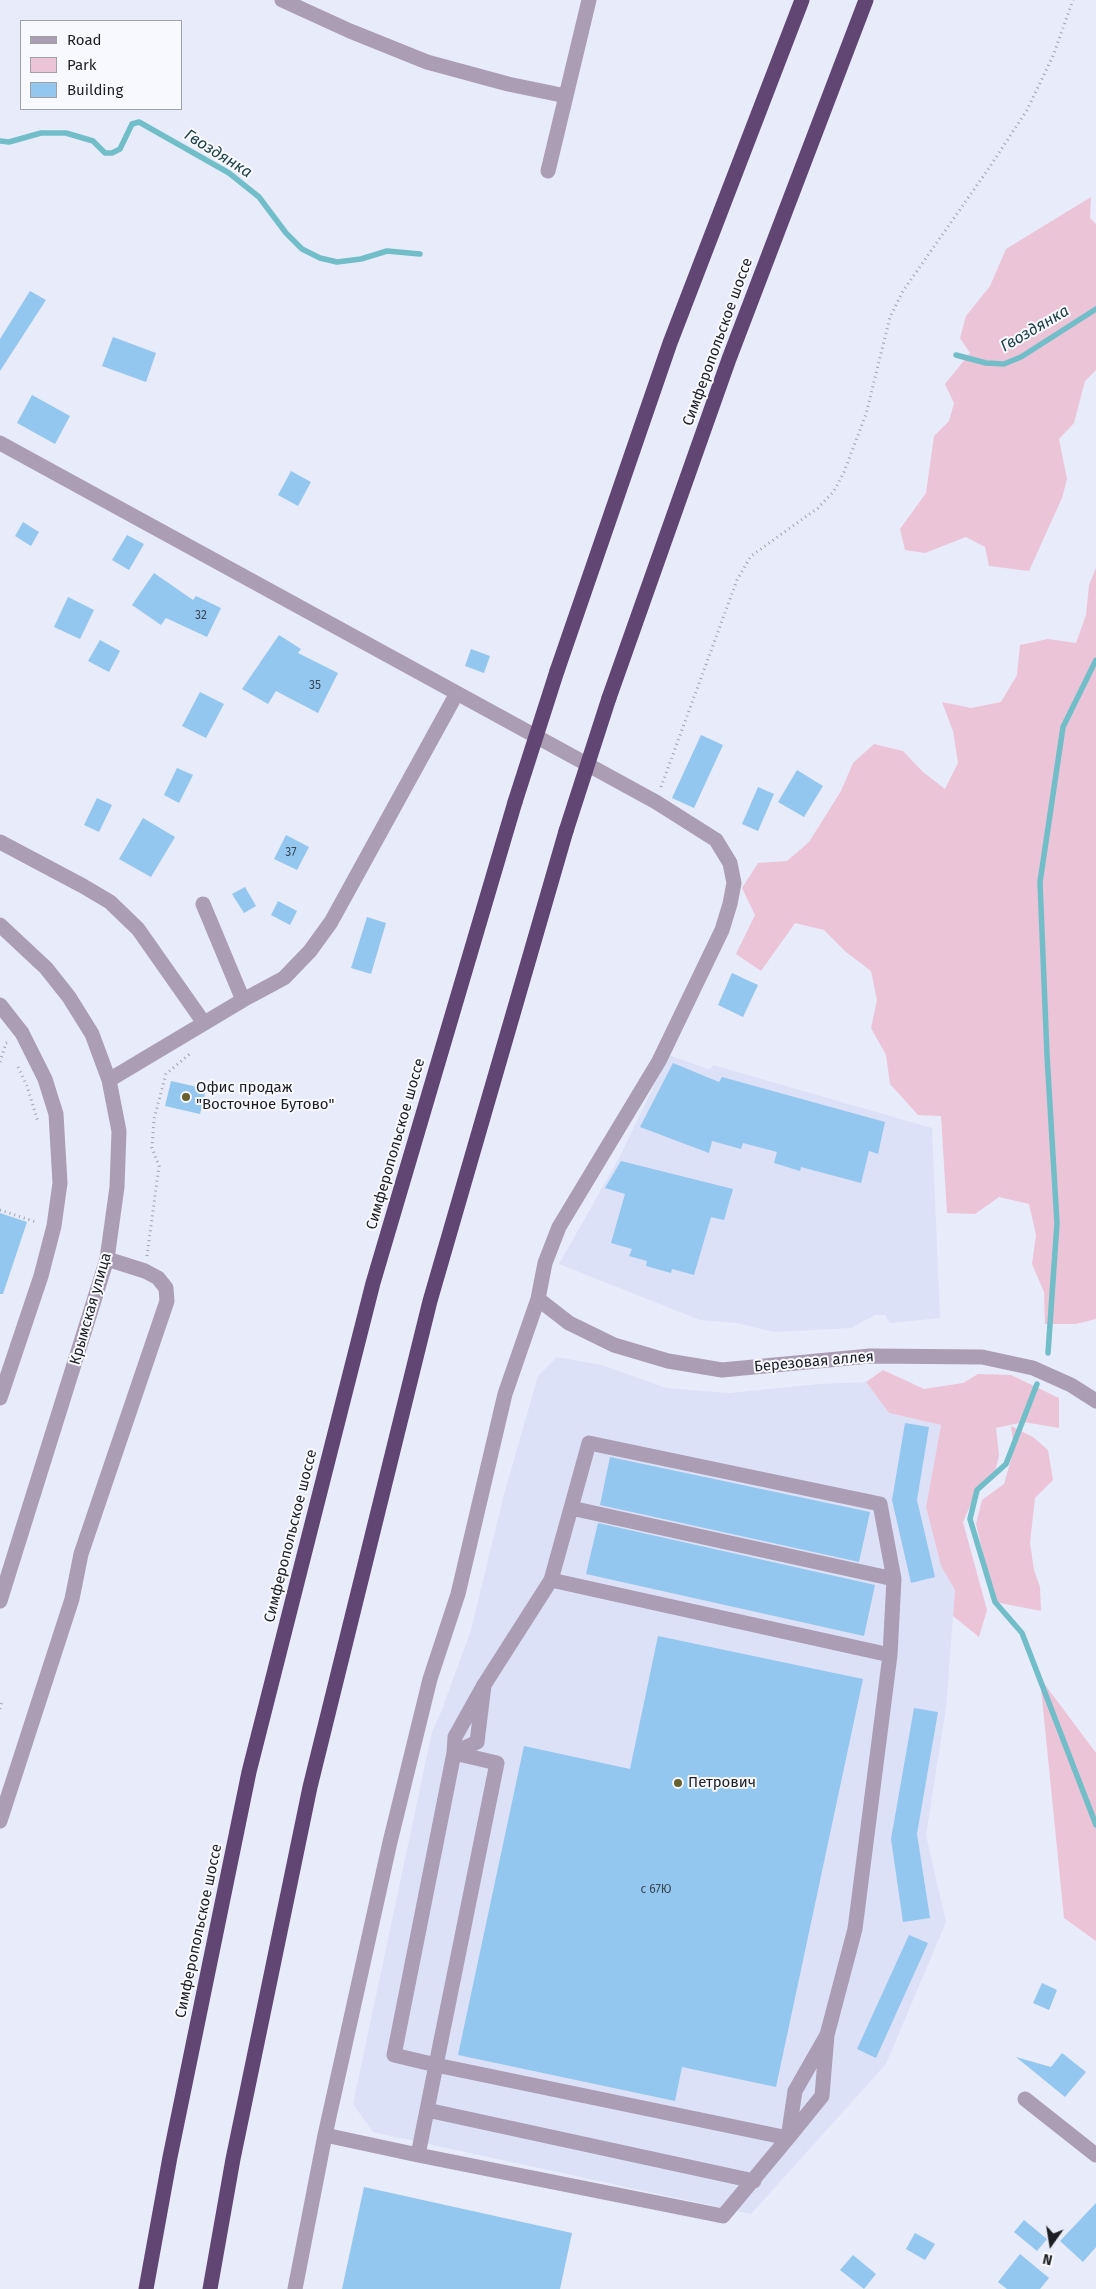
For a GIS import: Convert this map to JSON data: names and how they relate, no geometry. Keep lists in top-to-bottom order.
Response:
{
  "streets": {
    "highway": ["Симферопольское шоссе"],
    "street": ["Крымская улица", "Березовая аллея"]
  },
  "water": ["Гвоздянка"],
  "places": ["Офис продаж \"Восточное Бутово\"", "Петрович"],
  "house_numbers": [
    "32",
    "35",
    "37",
    "с 67Ю"
  ],
  "legend": ["Road", "Park", "Building"],
  "north": "bottom"
}
